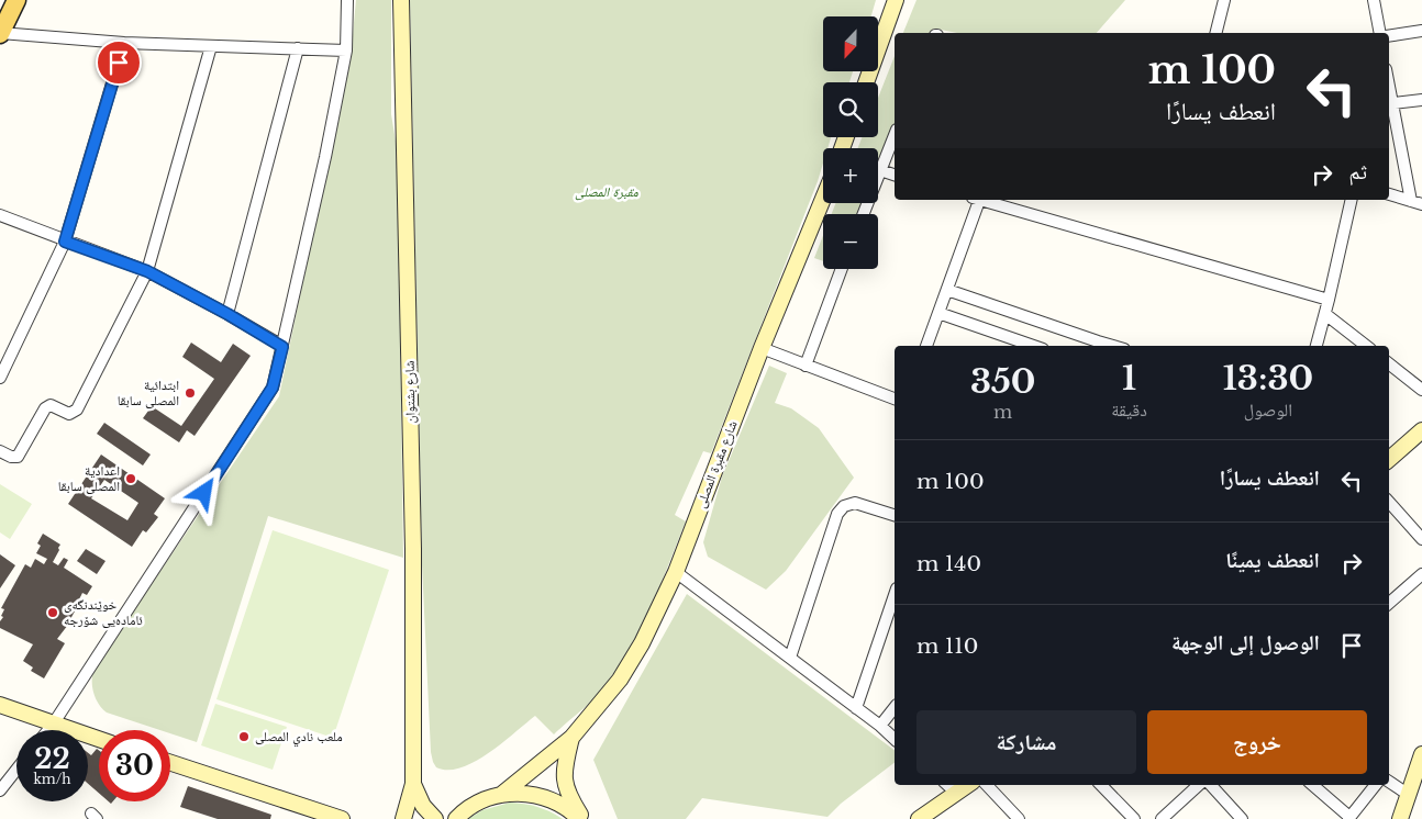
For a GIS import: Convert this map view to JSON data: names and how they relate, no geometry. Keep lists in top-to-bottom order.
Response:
{
  "streets": {
    "street": ["شارع بشتوان", "شارع مقبرة المصلى"]
  },
  "parks": ["مقبرة المصلى"],
  "places": [
    "ابتدائية المصلى سابقا",
    "اعدادية المصلى سابقا",
    "خوێندنگەی ئامادەیی شۆرجە",
    "ملعب نادي المصلى"
  ],
  "north": "bottom",
  "page": {
    "map_buttons": ["+", "−"],
    "turn": ["100 m", "انعطف يسارًا"],
    "then": "ثم",
    "eta": [
      "13:30",
      "الوصول",
      "1",
      "دقيقة",
      "350",
      "m"
    ],
    "list": [
      {
        "name": "انعطف يسارًا",
        "value": "100 m"
      },
      {
        "name": "انعطف يمينًا",
        "value": "140 m"
      },
      {
        "name": "الوصول إلى الوجهة",
        "value": "110 m"
      }
    ],
    "buttons": ["خروج", "مشاركة"],
    "speed": "22 km/h",
    "limit": "30"
  }
}
